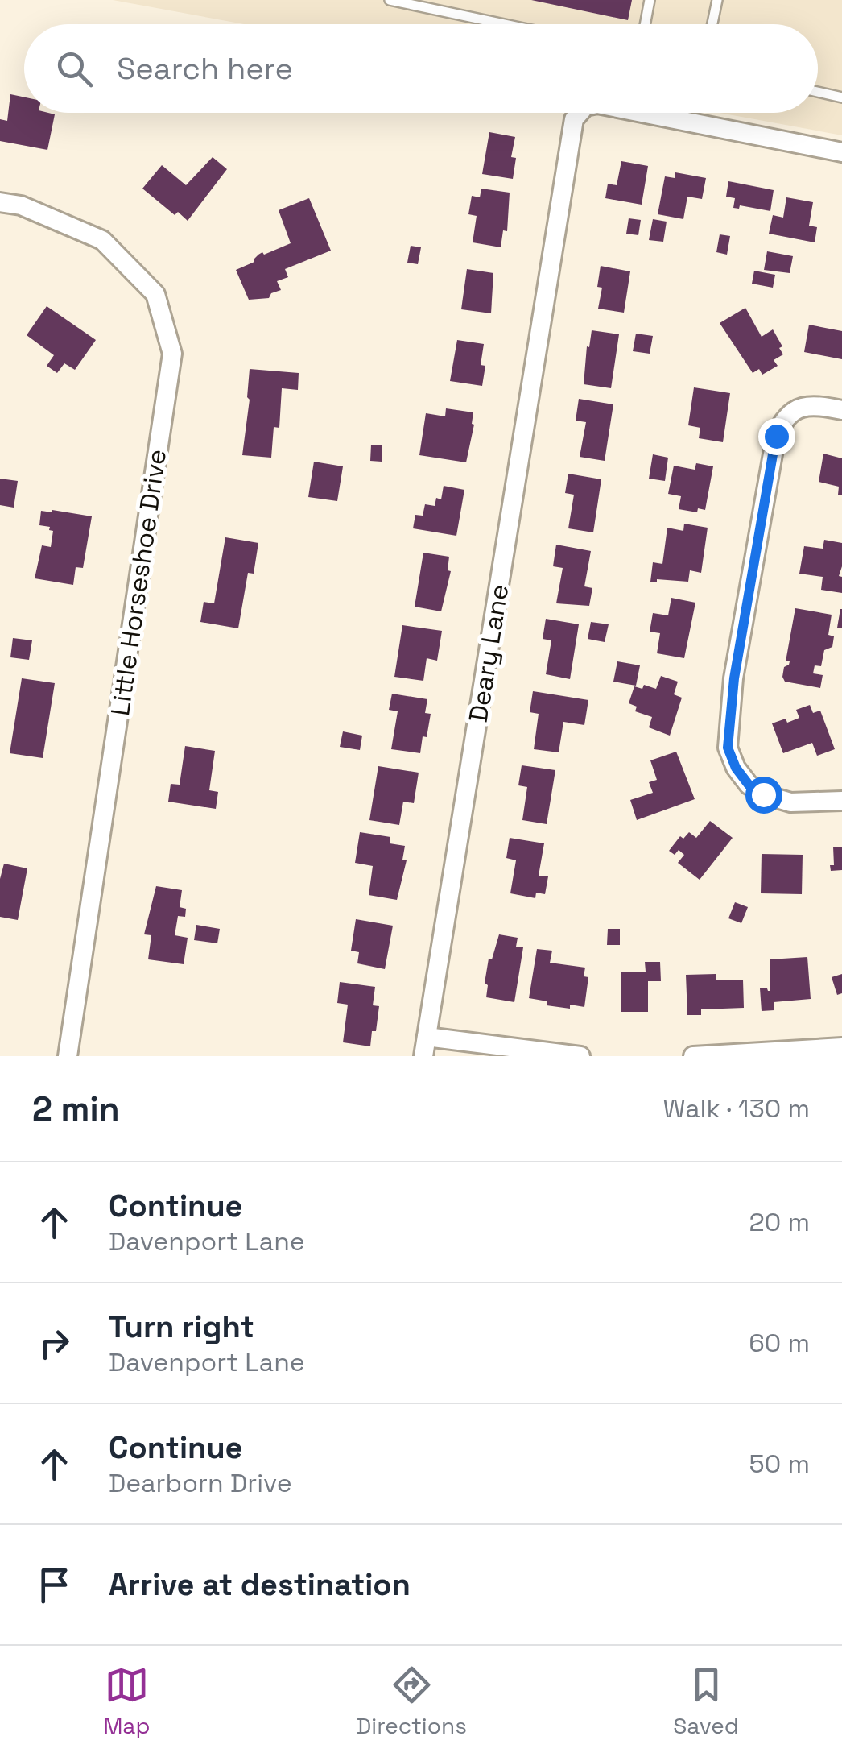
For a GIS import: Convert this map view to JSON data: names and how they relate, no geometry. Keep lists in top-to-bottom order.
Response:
{
  "streets": {
    "street": ["Little Horseshoe Drive", "Deary Lane"]
  },
  "page": {
    "search": "Search here",
    "heading": ["2 min", "Walk · 130 m"],
    "list": [
      ["Continue", "Davenport Lane", "20 m"],
      ["Turn right", "Davenport Lane", "60 m"],
      ["Continue", "Dearborn Drive", "50 m"],
      "Arrive at destination"
    ],
    "nav": ["Map", "Directions", "Saved"]
  }
}
